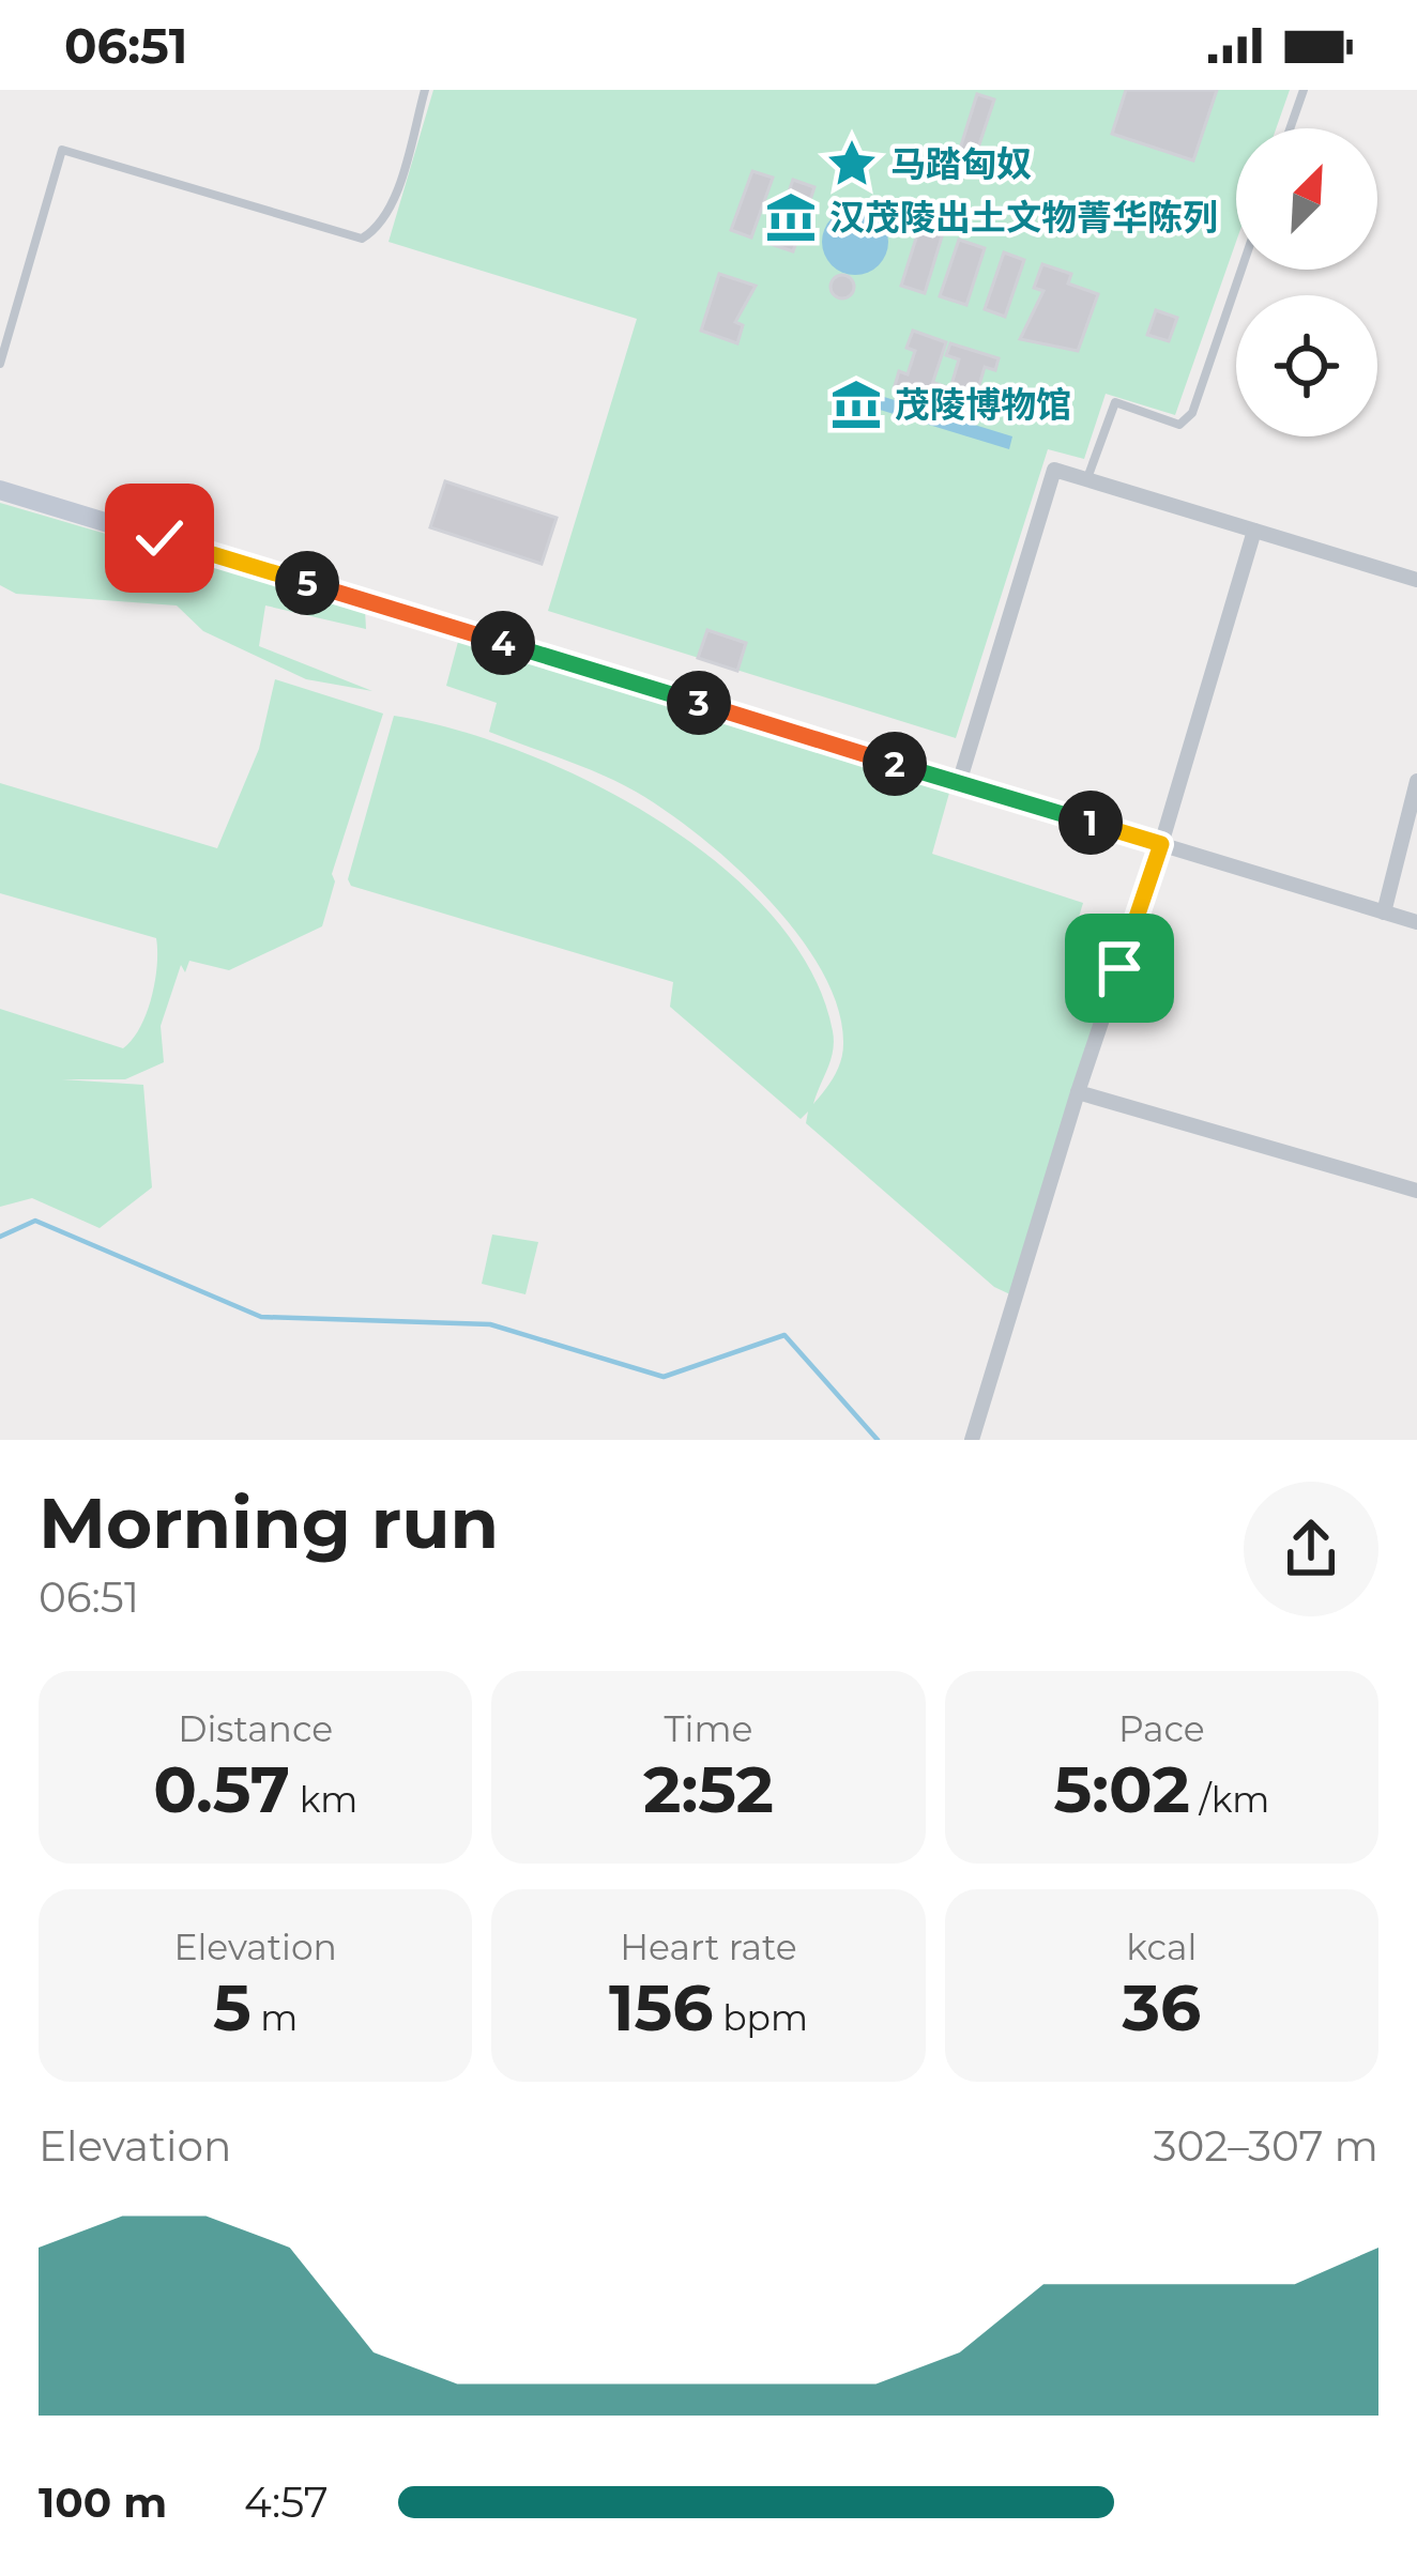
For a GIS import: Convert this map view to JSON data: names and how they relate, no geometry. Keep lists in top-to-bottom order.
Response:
{
  "places": {
    "place": ["马踏匈奴"],
    "museum": ["汉茂陵出土文物菁华陈列", "茂陵博物馆"]
  },
  "north": "top right",
  "page": {
    "status": "06:51",
    "pins": [
      "5",
      "4",
      "3",
      "2",
      "1"
    ],
    "heading": ["Morning run", "06:51"],
    "stats": [
      ["Distance", "0.57 km"],
      ["Time", "2:52"],
      ["Pace", "5:02 /km"],
      ["Elevation", "5 m"],
      ["Heart rate", "156 bpm"],
      ["kcal", "36"]
    ],
    "chart": ["Elevation", "302–307 m"],
    "list": [
      {
        "name": "100 m",
        "note": "4:57"
      }
    ]
  }
}
